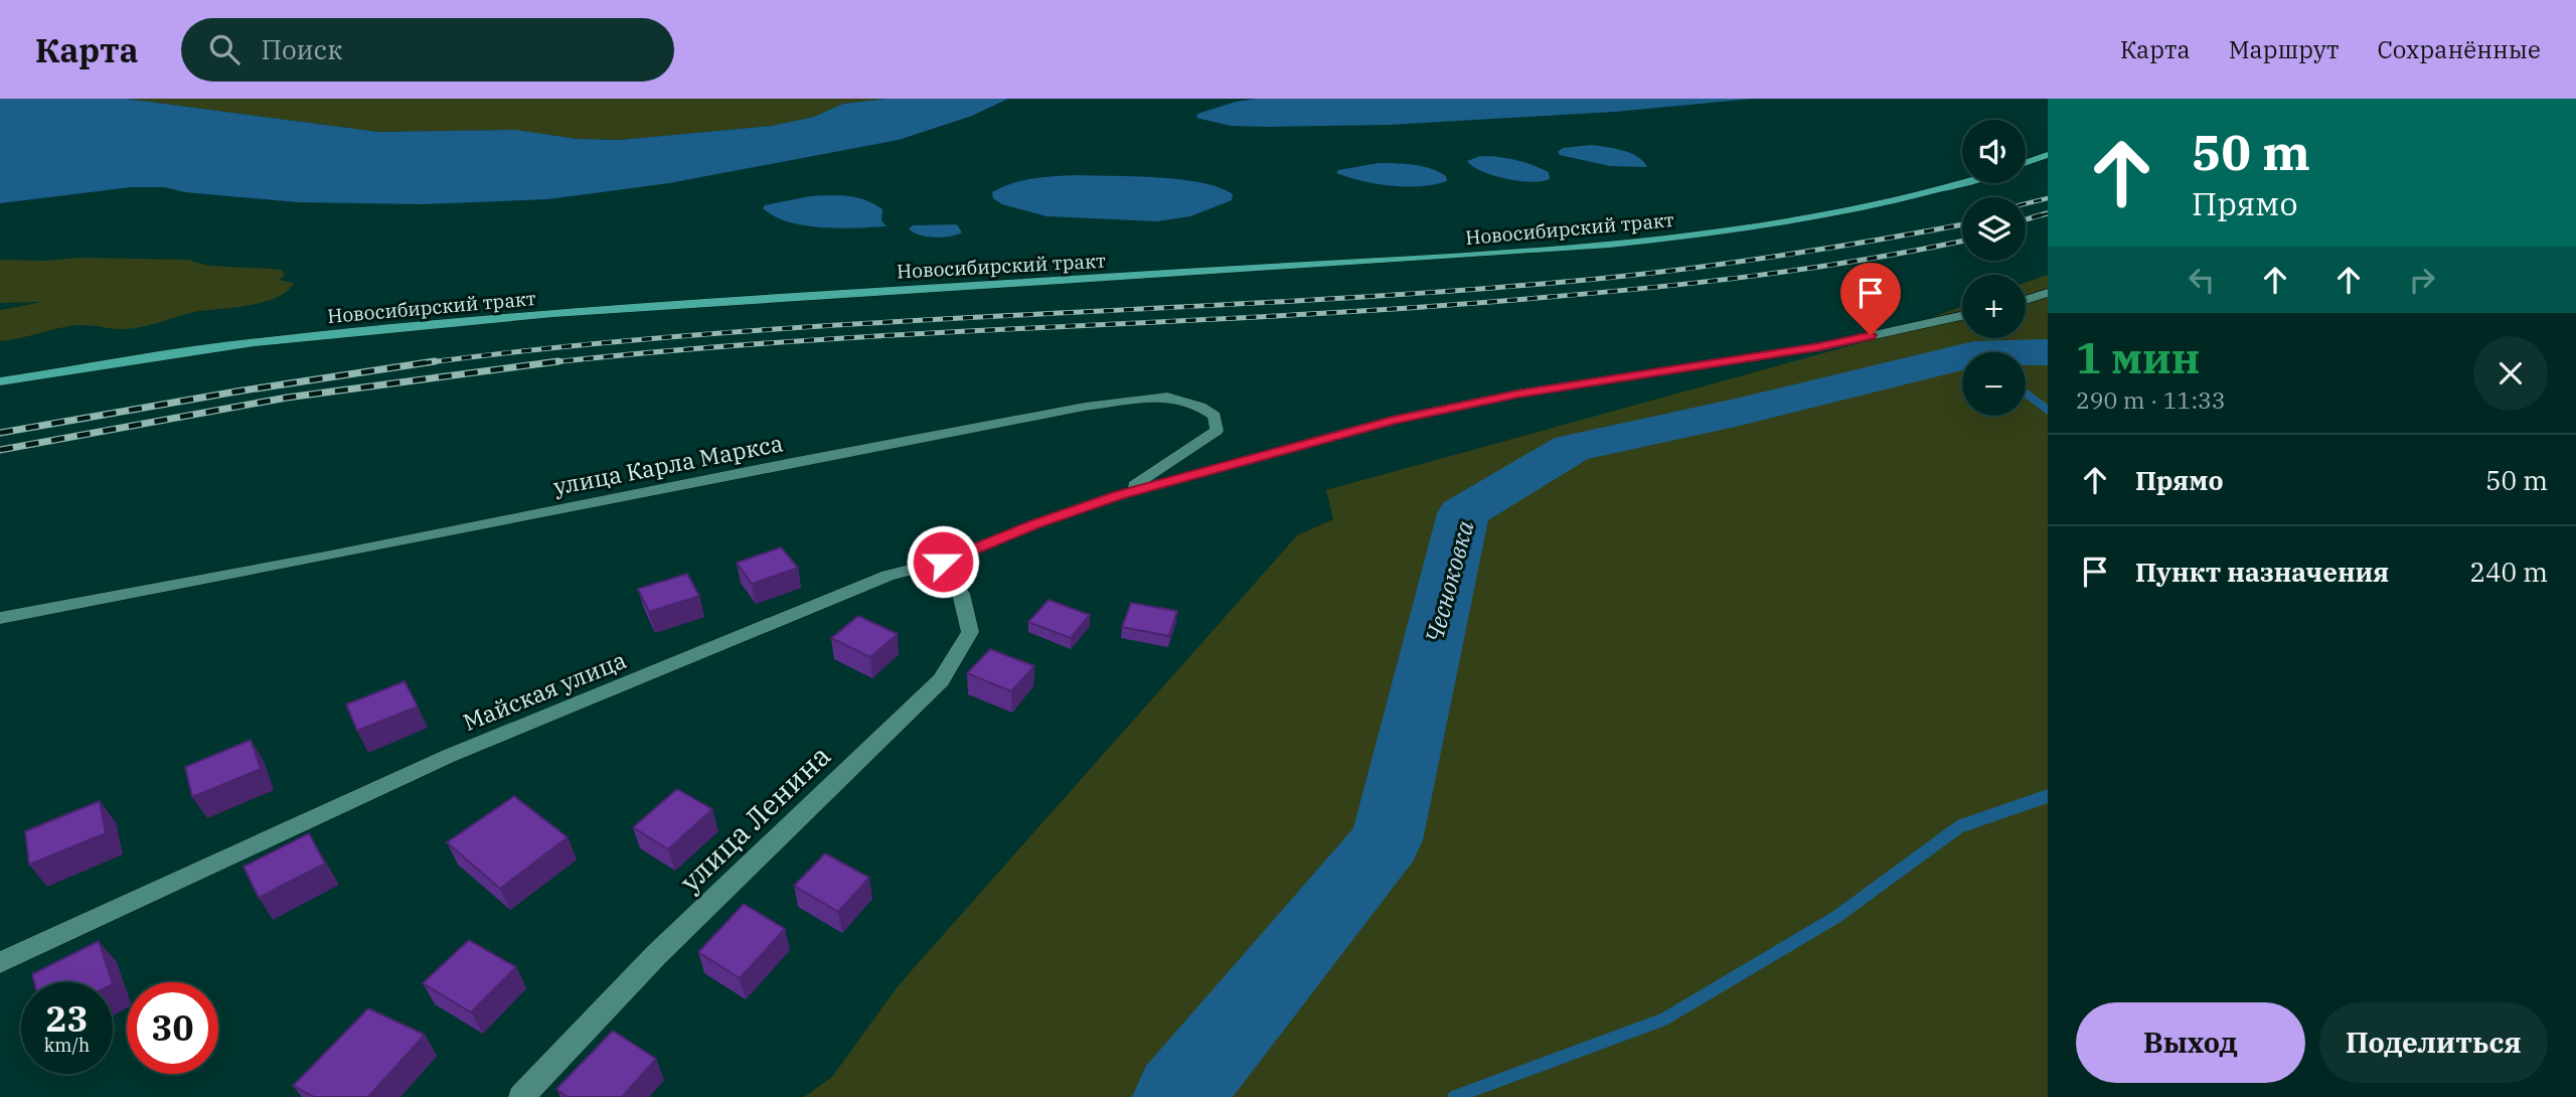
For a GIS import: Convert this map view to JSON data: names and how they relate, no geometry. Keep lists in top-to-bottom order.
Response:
{
  "streets": {
    "main road": ["Новосибирский тракт"],
    "street": ["улица Карла Маркса", "Майская улица", "улица Ленина"]
  },
  "crossings": [
    ["улица Карла Маркса", "Майская улица"],
    ["Майская улица", "улица Ленина"]
  ],
  "water": ["Чесноковка"],
  "page": {
    "header": "Карта",
    "search": "Поиск",
    "nav": ["Карта", "Маршрут", "Сохранённые"],
    "turn": ["50 m", "Прямо"],
    "map_buttons": ["+", "−"],
    "heading": ["1 мин", "290 m · 11:33"],
    "list": [
      {
        "name": "Прямо",
        "value": "50 m"
      },
      {
        "name": "Пункт назначения",
        "value": "240 m"
      }
    ],
    "speed": "23 km/h",
    "limit": "30",
    "buttons": ["Выход", "Поделиться"]
  }
}
